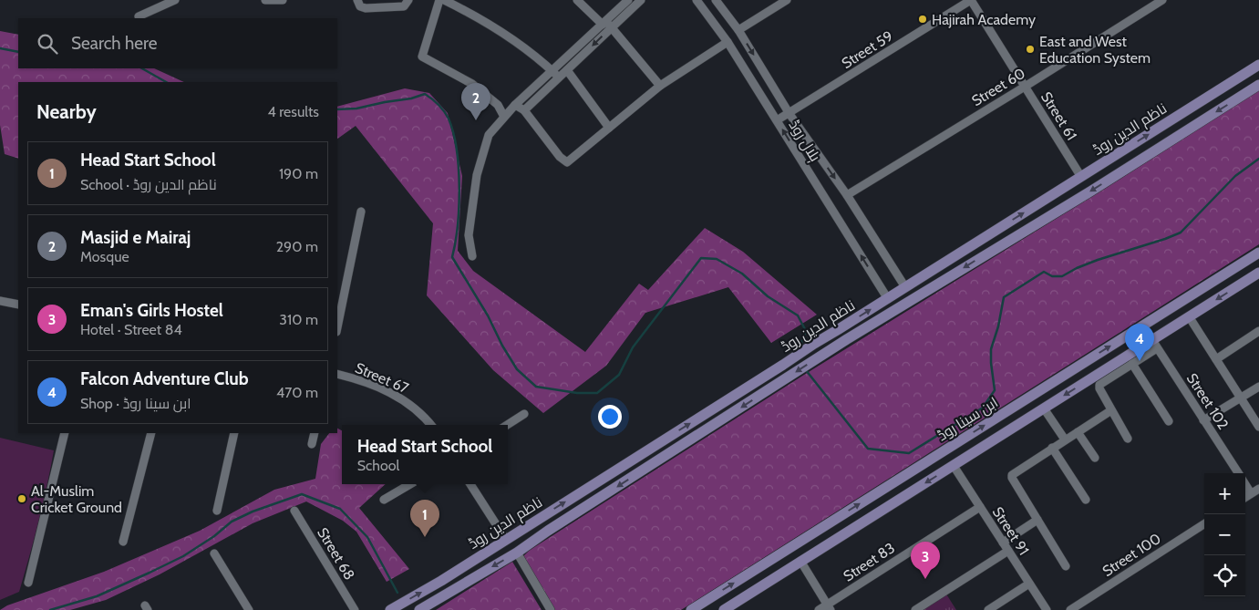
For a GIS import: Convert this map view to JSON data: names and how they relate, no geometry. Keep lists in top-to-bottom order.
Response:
{
  "streets": {
    "main road": ["ناظم الدین روڈ", "ابن سینا روڈ"],
    "street": [
      "Street 59",
      "Street 60",
      "Street 61",
      "ہلال روڈ",
      "Street 67",
      "Street 102",
      "Street 91",
      "Street 68",
      "Street 100",
      "Street 83"
    ]
  },
  "crossings": [
    ["Street 59", "Street 61"],
    ["Street 59", "ہلال روڈ"],
    ["Street 60", "Street 61"],
    ["Street 60", "ہلال روڈ"],
    ["Street 61", "ناظم الدین روڈ"],
    ["ناظم الدین روڈ", "ہلال روڈ"],
    ["Street 91", "Street 83"]
  ],
  "places": ["Hajirah Academy", "East and West Education System", "Al-Muslim Cricket Ground"],
  "page": {
    "search": "Search here",
    "heading": ["Nearby", "4 results"],
    "pins": [
      "2",
      "4",
      "1",
      "3"
    ],
    "list": [
      {
        "mark": "1",
        "name": "Head Start School",
        "note": "School · ناظم الدین روڈ",
        "value": "190 m"
      },
      {
        "mark": "2",
        "name": "Masjid e Mairaj",
        "note": "Mosque",
        "value": "290 m"
      },
      {
        "mark": "3",
        "name": "Eman's Girls Hostel",
        "note": "Hotel · Street 84",
        "value": "310 m"
      },
      {
        "mark": "4",
        "name": "Falcon Adventure Club",
        "note": "Shop · ابن سینا روڈ",
        "value": "470 m"
      }
    ],
    "popup": ["Head Start School", "School"],
    "map_buttons": ["+", "−"]
  }
}
